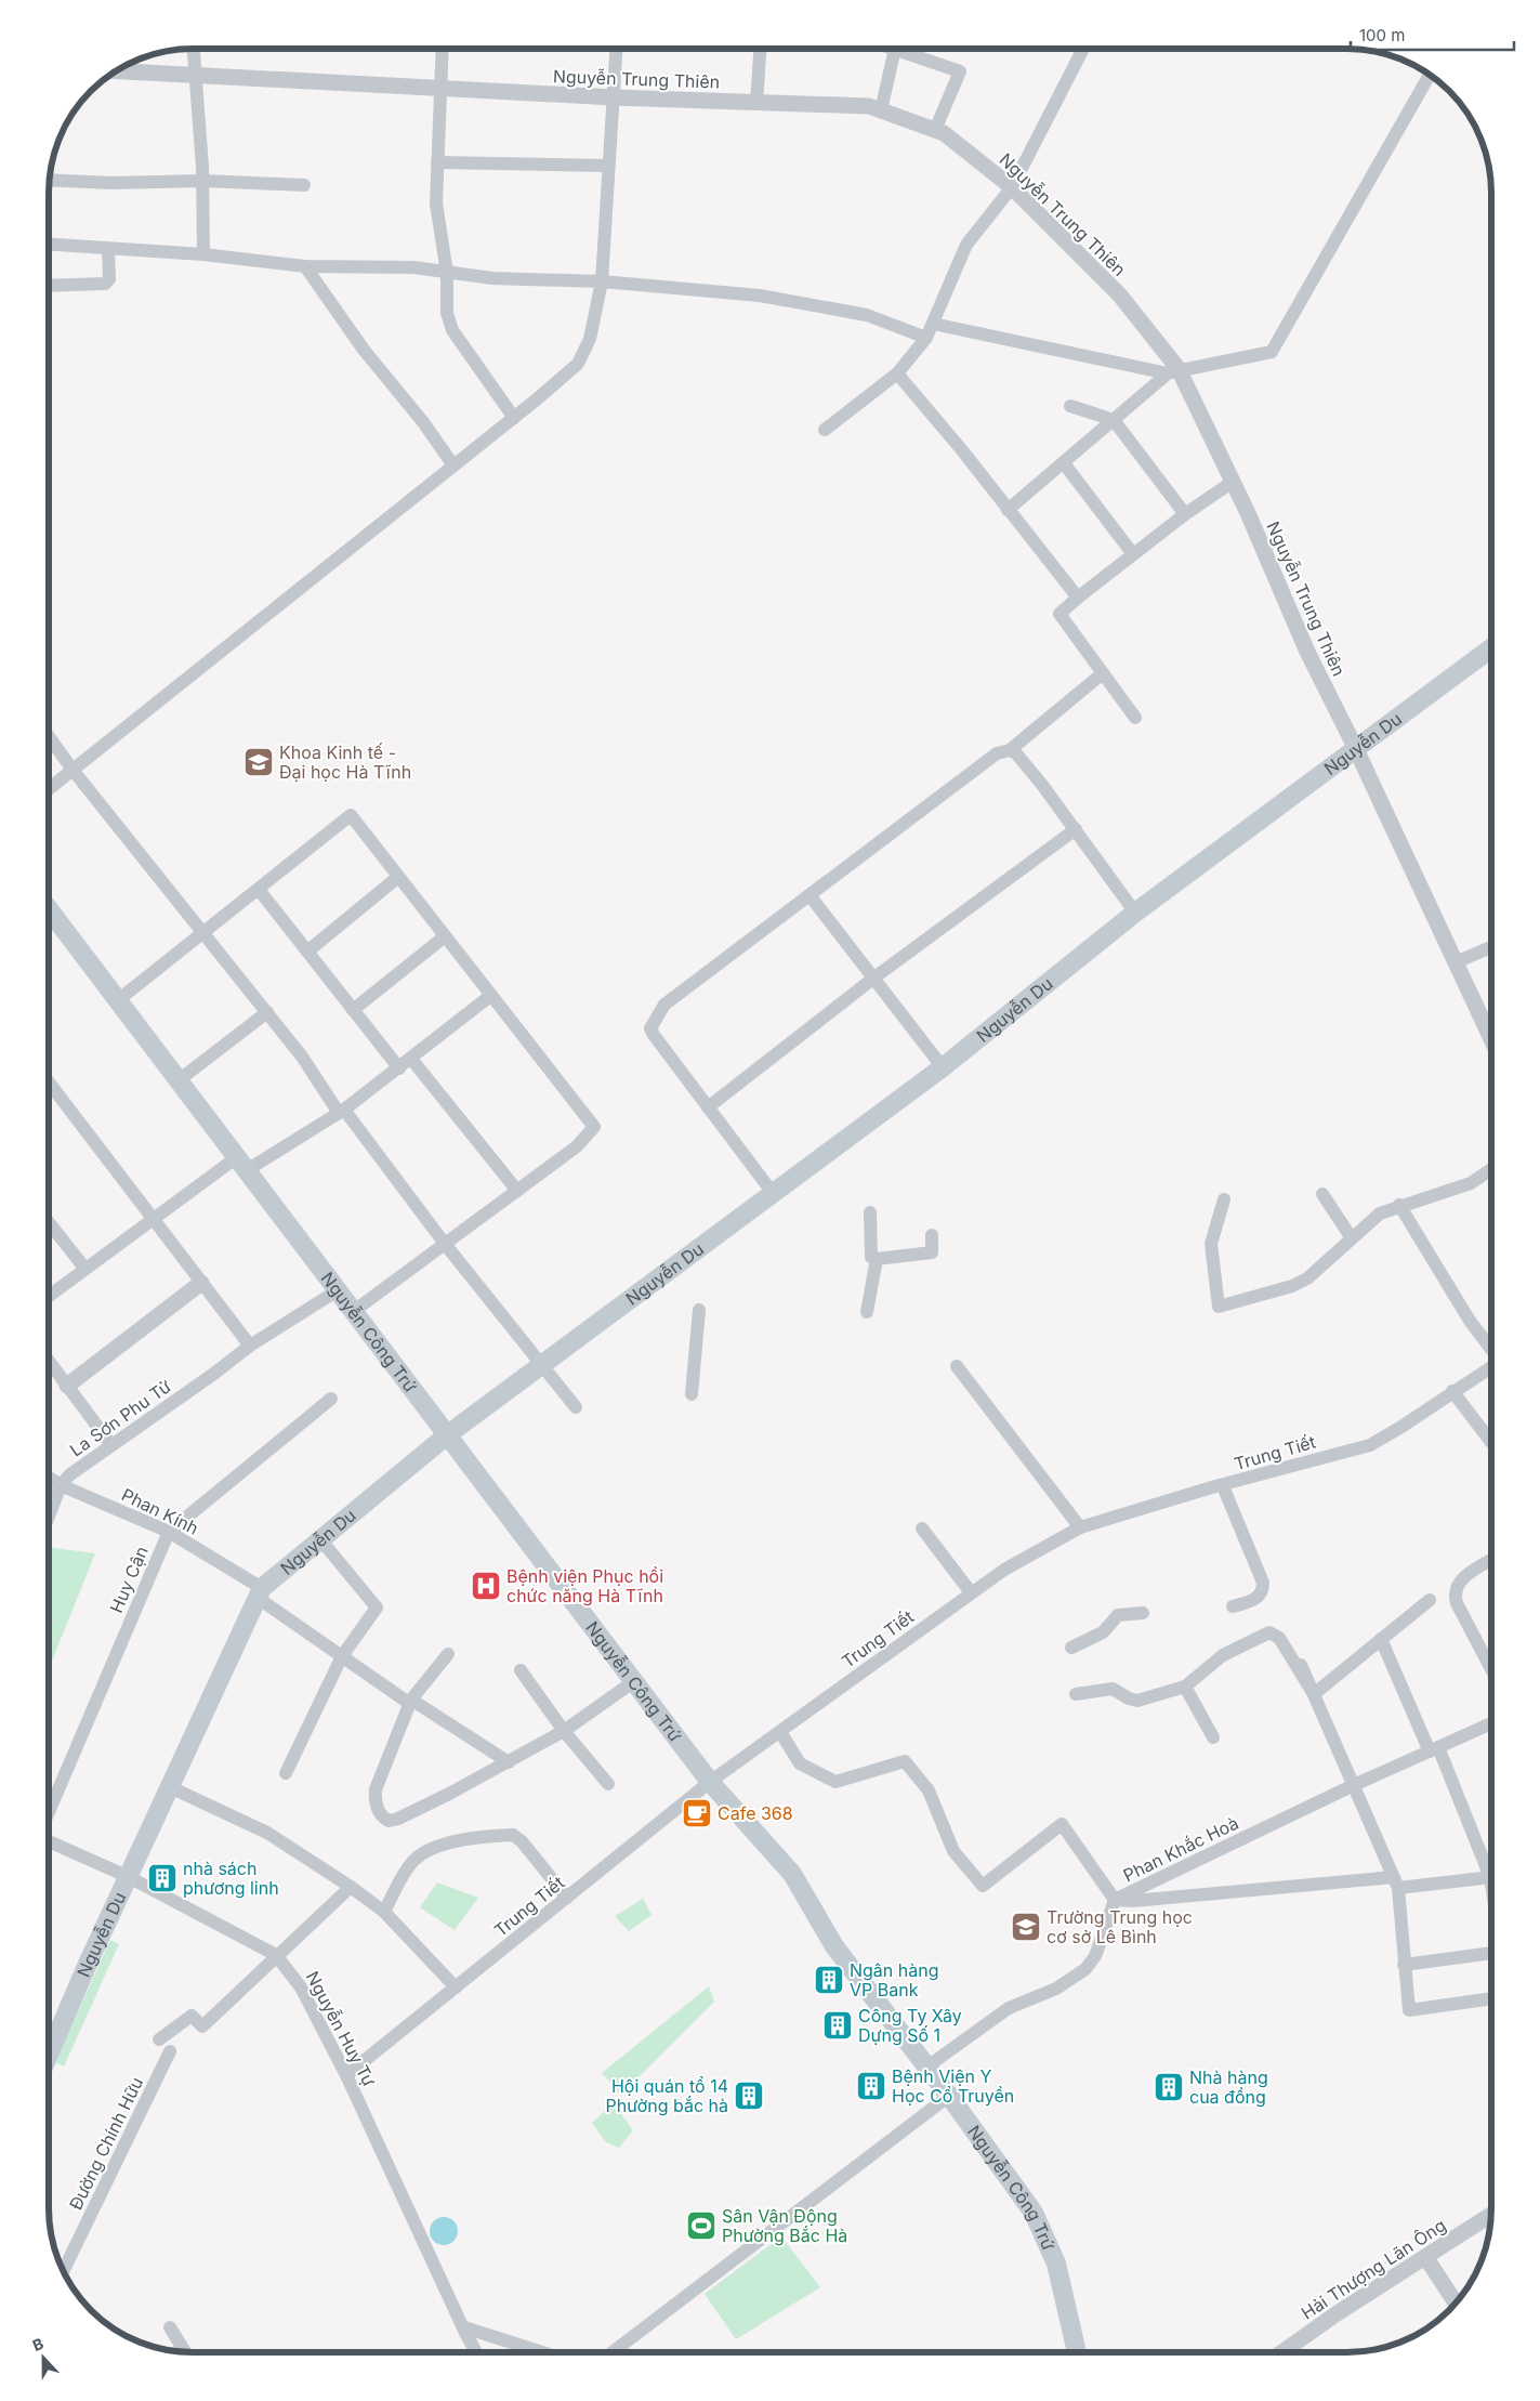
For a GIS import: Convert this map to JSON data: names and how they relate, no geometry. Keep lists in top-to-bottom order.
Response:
{
  "streets": {
    "main road": ["Nguyễn Du", "Nguyễn Công Trứ"],
    "street": [
      "Nguyễn Trung Thiên",
      "La Sơn Phu Tử",
      "Trung Tiết",
      "Phan Kính",
      "Huy Cận",
      "Phan Khắc Hoà",
      "Nguyễn Huy Tự",
      "Đường Chính Hữu",
      "Hải Thượng Lãn Ông"
    ]
  },
  "crossings": [
    ["Nguyễn Trung Thiên", "Nguyễn Du"],
    ["Nguyễn Du", "Nguyễn Công Trứ"],
    ["Nguyễn Du", "Phan Kính"],
    ["Nguyễn Du", "Nguyễn Huy Tự"],
    ["Nguyễn Công Trứ", "La Sơn Phu Tử"],
    ["Nguyễn Công Trứ", "Trung Tiết"],
    ["Nguyễn Công Trứ", "Phan Khắc Hoà"],
    ["La Sơn Phu Tử", "Phan Kính"],
    ["Trung Tiết", "Nguyễn Huy Tự"],
    ["Phan Kính", "Huy Cận"]
  ],
  "places": {
    "school or university": ["Khoa Kinh tế - Đại học Hà Tĩnh", "Trường Trung học cơ sở Lê Bình"],
    "hospital": ["Bệnh viện Phục hồi chức năng Hà Tĩnh"],
    "cafe": ["Cafe 368"],
    "building": [
      "nhà sách phương linh",
      "Ngân hàng VP Bank",
      "Công Ty Xây Dựng Số 1",
      "Bệnh Viện Y Học Cổ Truyền",
      "Nhà hàng cua đồng",
      "Hội quán tổ 14 Phường bắc hà"
    ],
    "sports": ["Sân Vận Động Phường Bắc Hà"]
  },
  "scale_bar": "100 m",
  "north": "top"
}
